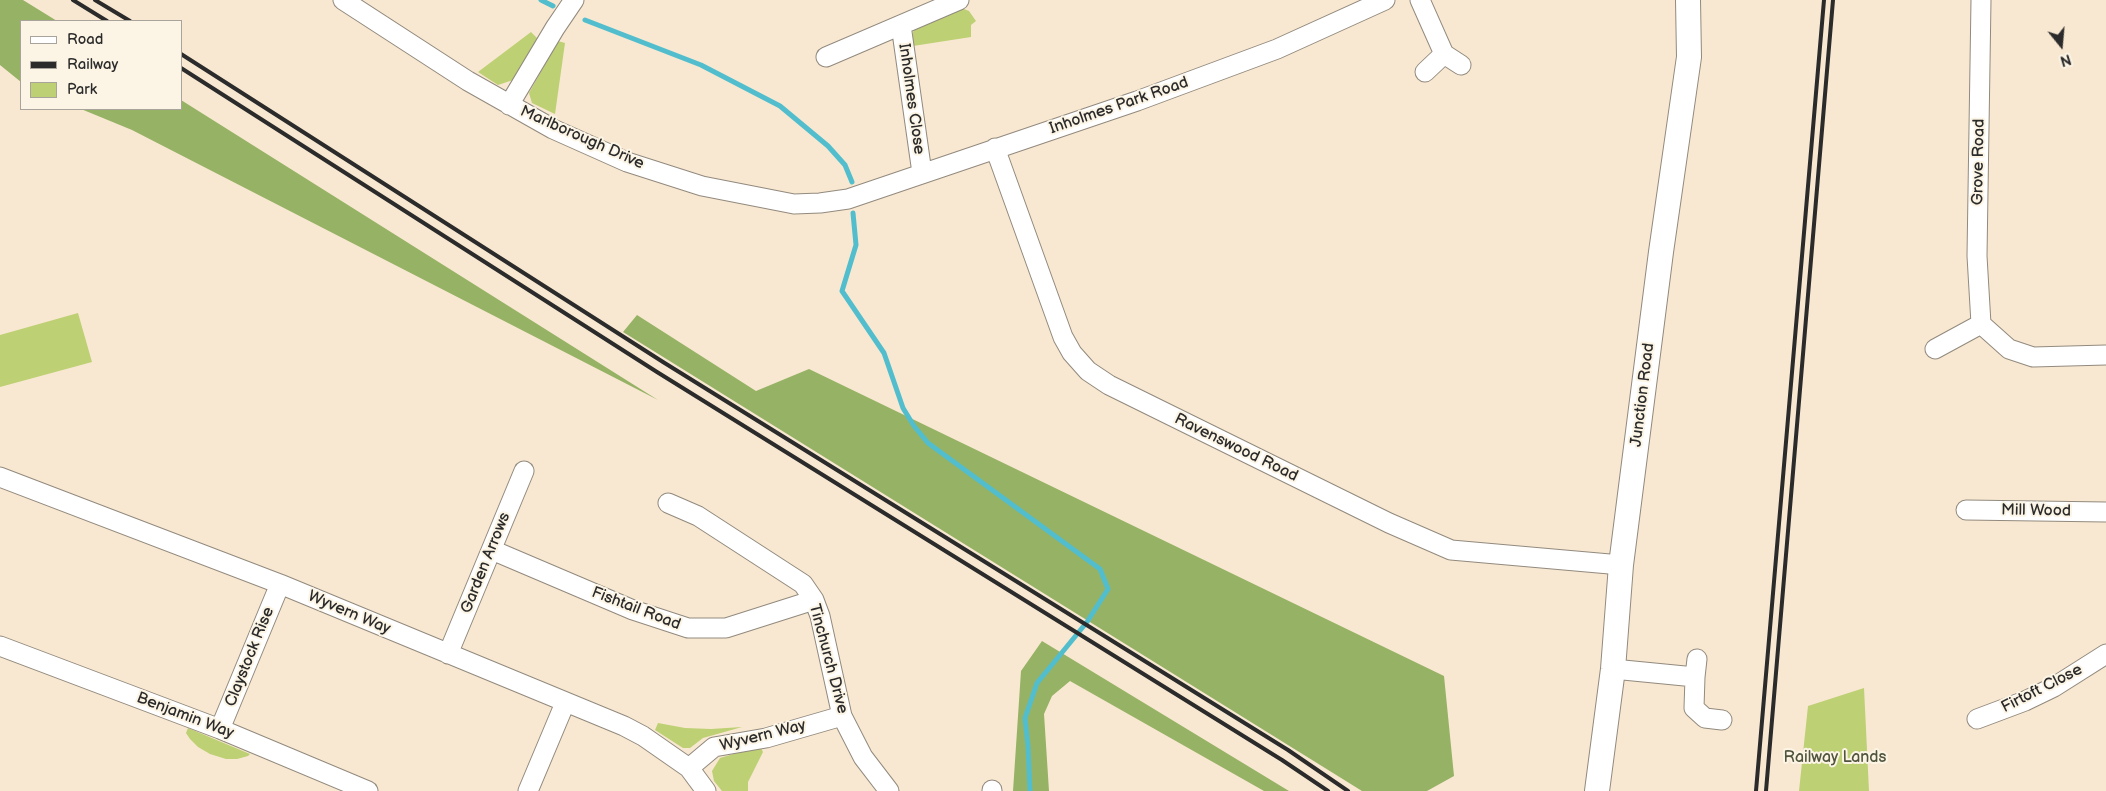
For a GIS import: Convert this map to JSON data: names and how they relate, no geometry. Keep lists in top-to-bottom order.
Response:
{
  "streets": {
    "street": [
      "Inholmes Close",
      "Inholmes Park Road",
      "Marlborough Drive",
      "Grove Road",
      "Junction Road",
      "Ravenswood Road",
      "Mill Wood",
      "Garden Arrows",
      "Fishtail Road",
      "Wyvern Way",
      "Claystock Rise",
      "Tinchurch Drive",
      "Firtoft Close",
      "Benjamin Way"
    ]
  },
  "crossings": [
    ["Inholmes Close", "Inholmes Park Road"],
    ["Inholmes Park Road", "Marlborough Drive"],
    ["Inholmes Park Road", "Ravenswood Road"],
    ["Junction Road", "Ravenswood Road"],
    ["Garden Arrows", "Fishtail Road"],
    ["Garden Arrows", "Wyvern Way"],
    ["Fishtail Road", "Tinchurch Drive"],
    ["Wyvern Way", "Claystock Rise"],
    ["Wyvern Way", "Tinchurch Drive"],
    ["Claystock Rise", "Benjamin Way"]
  ],
  "parks": ["Railway Lands"],
  "legend": ["Road", "Railway", "Park"],
  "north": "bottom"
}
